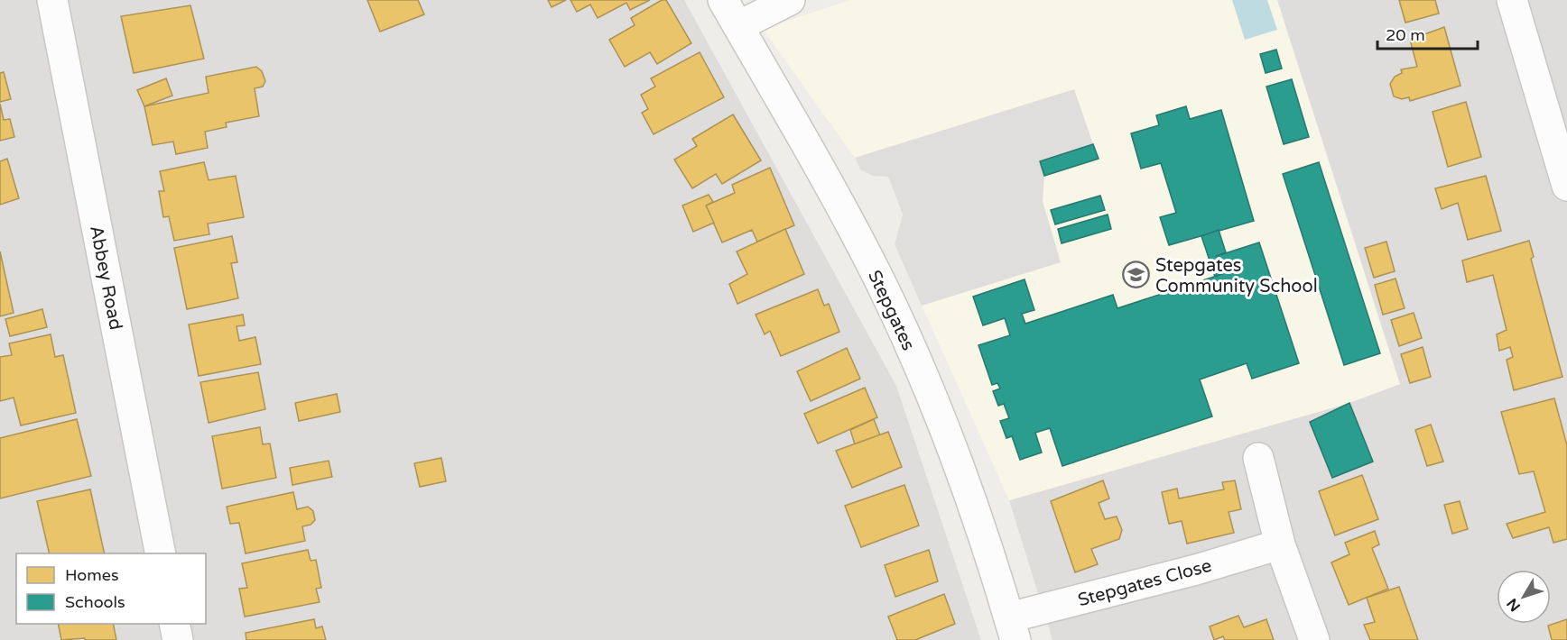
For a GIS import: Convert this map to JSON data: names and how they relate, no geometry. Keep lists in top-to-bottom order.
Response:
{
  "streets": {
    "street": ["Abbey Road", "Stepgates", "Stepgates Close"]
  },
  "crossings": [
    ["Stepgates", "Stepgates Close"]
  ],
  "places": {
    "school or university": ["Stepgates Community School"]
  },
  "legend": ["Homes", "Schools"],
  "scale_bar": "20 m",
  "north": "bottom left"
}
